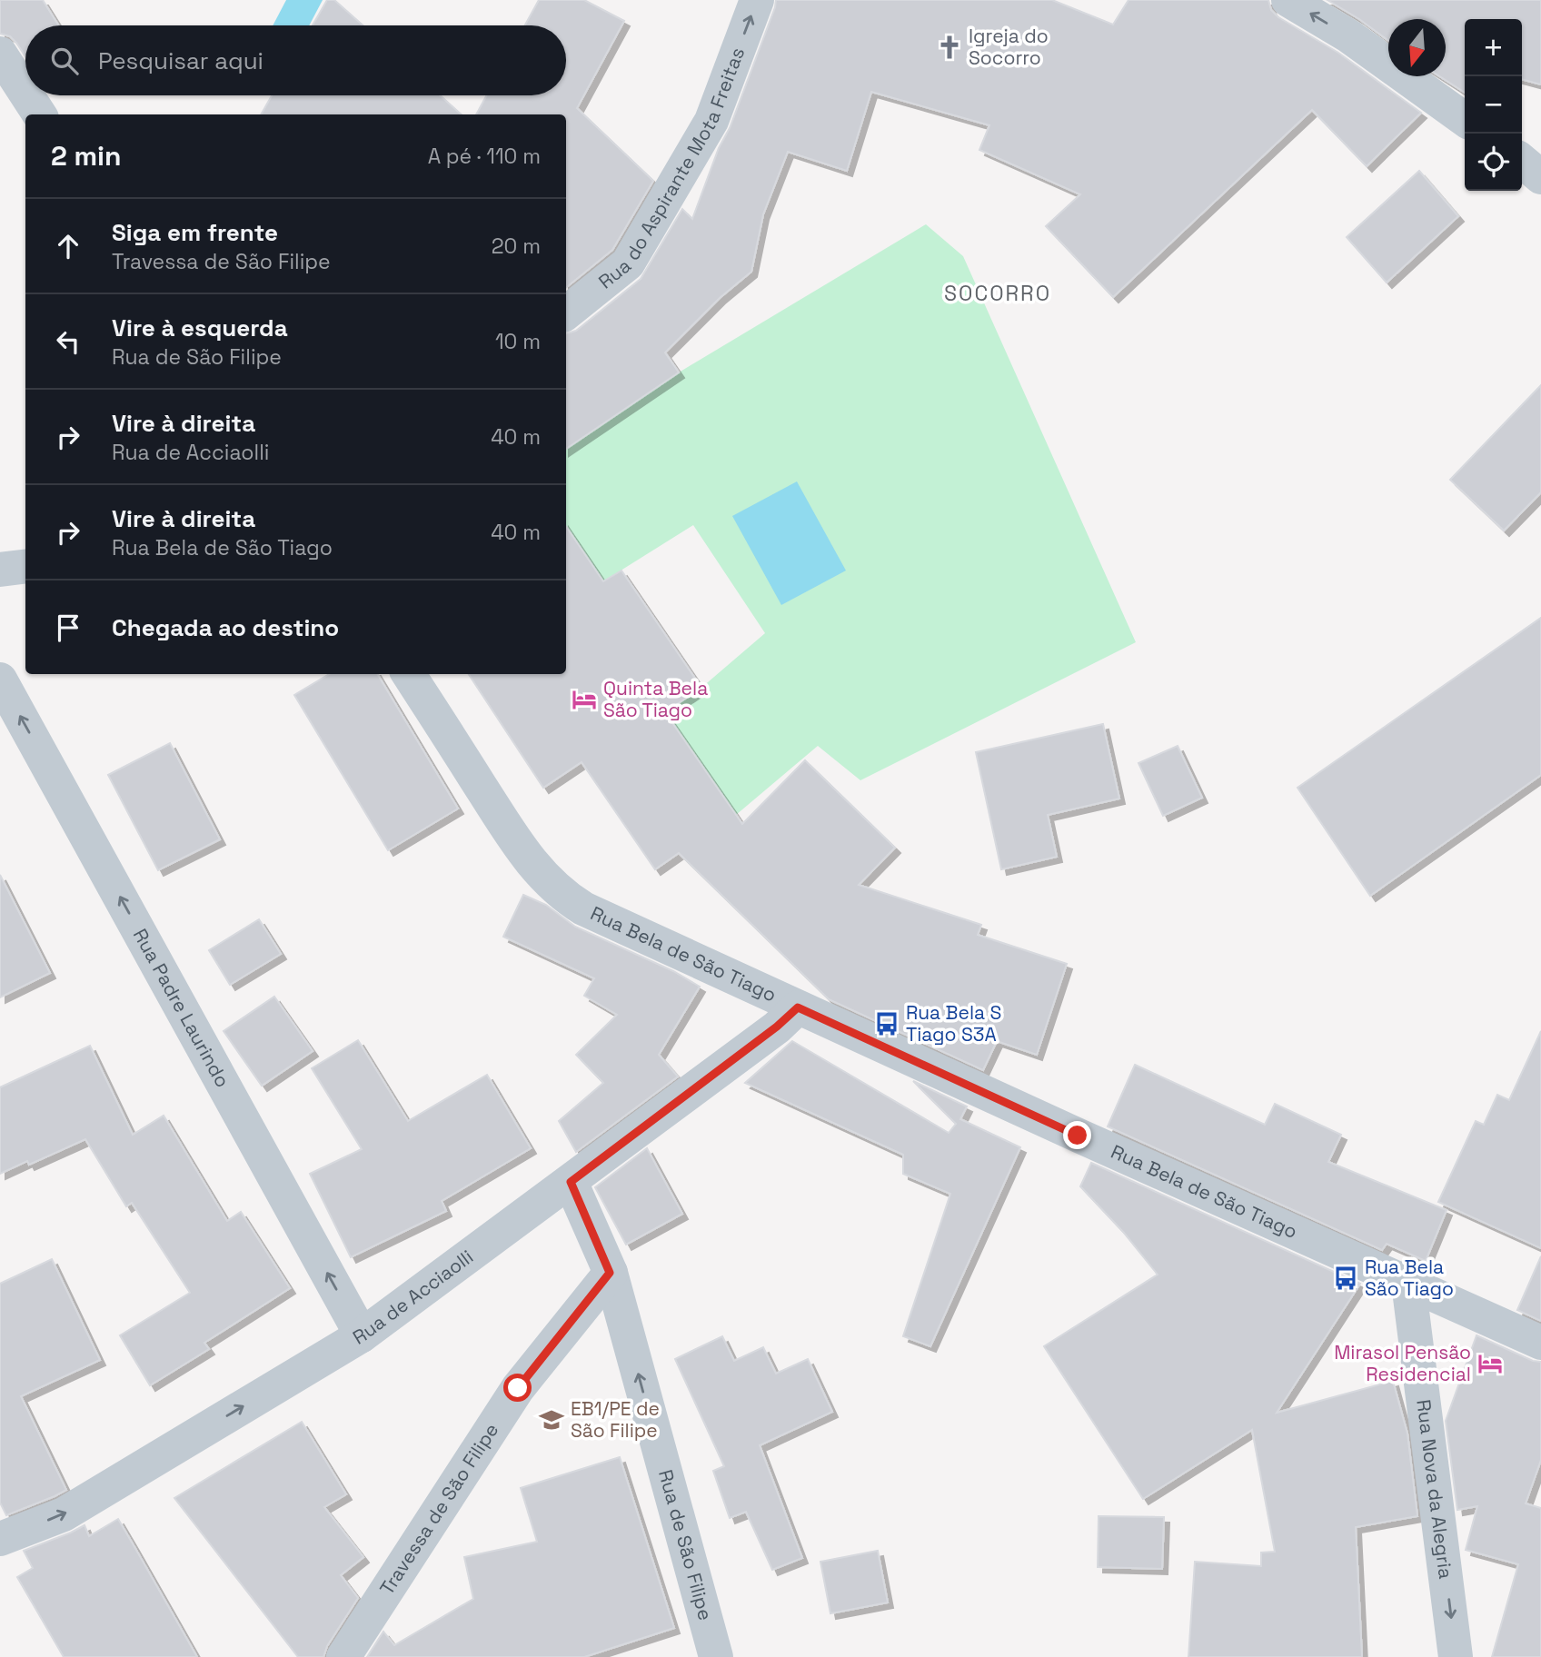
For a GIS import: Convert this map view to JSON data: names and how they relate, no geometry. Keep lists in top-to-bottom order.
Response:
{
  "streets": {
    "street": [
      "Rua do Aspirante Mota Freitas",
      "Rua Bela de São Tiago",
      "Rua Padre Laurindo",
      "Rua de Acciaolli",
      "Rua Nova da Alegria",
      "Travessa de São Filipe",
      "Rua de São Filipe"
    ]
  },
  "crossings": [
    ["Rua Bela de São Tiago", "Rua de Acciaolli"],
    ["Rua Bela de São Tiago", "Rua Nova da Alegria"],
    ["Rua Padre Laurindo", "Rua de Acciaolli"],
    ["Rua de Acciaolli", "Rua de São Filipe"],
    ["Travessa de São Filipe", "Rua de São Filipe"]
  ],
  "one_way": [
    "Rua do Aspirante Mota Freitas",
    "Rua Padre Laurindo",
    "Rua de Acciaolli",
    "Rua Nova da Alegria",
    "Rua de São Filipe"
  ],
  "districts": ["SOCORRO"],
  "places": {
    "church": ["Igreja do Socorro"],
    "hotel": ["Quinta Bela São Tiago", "Mirasol Pensão Residencial"],
    "bus stop": ["Rua Bela S Tiago S3A", "Rua Bela São Tiago"],
    "school or university": ["EB1/PE de São Filipe"]
  },
  "north": "bottom",
  "page": {
    "map_buttons": ["+", "−"],
    "search": "Pesquisar aqui",
    "heading": ["2 min", "A pé · 110 m"],
    "list": [
      ["Siga em frente", "Travessa de São Filipe", "20 m"],
      ["Vire à esquerda", "Rua de São Filipe", "10 m"],
      ["Vire à direita", "Rua de Acciaolli", "40 m"],
      ["Vire à direita", "Rua Bela de São Tiago", "40 m"],
      "Chegada ao destino"
    ]
  }
}
